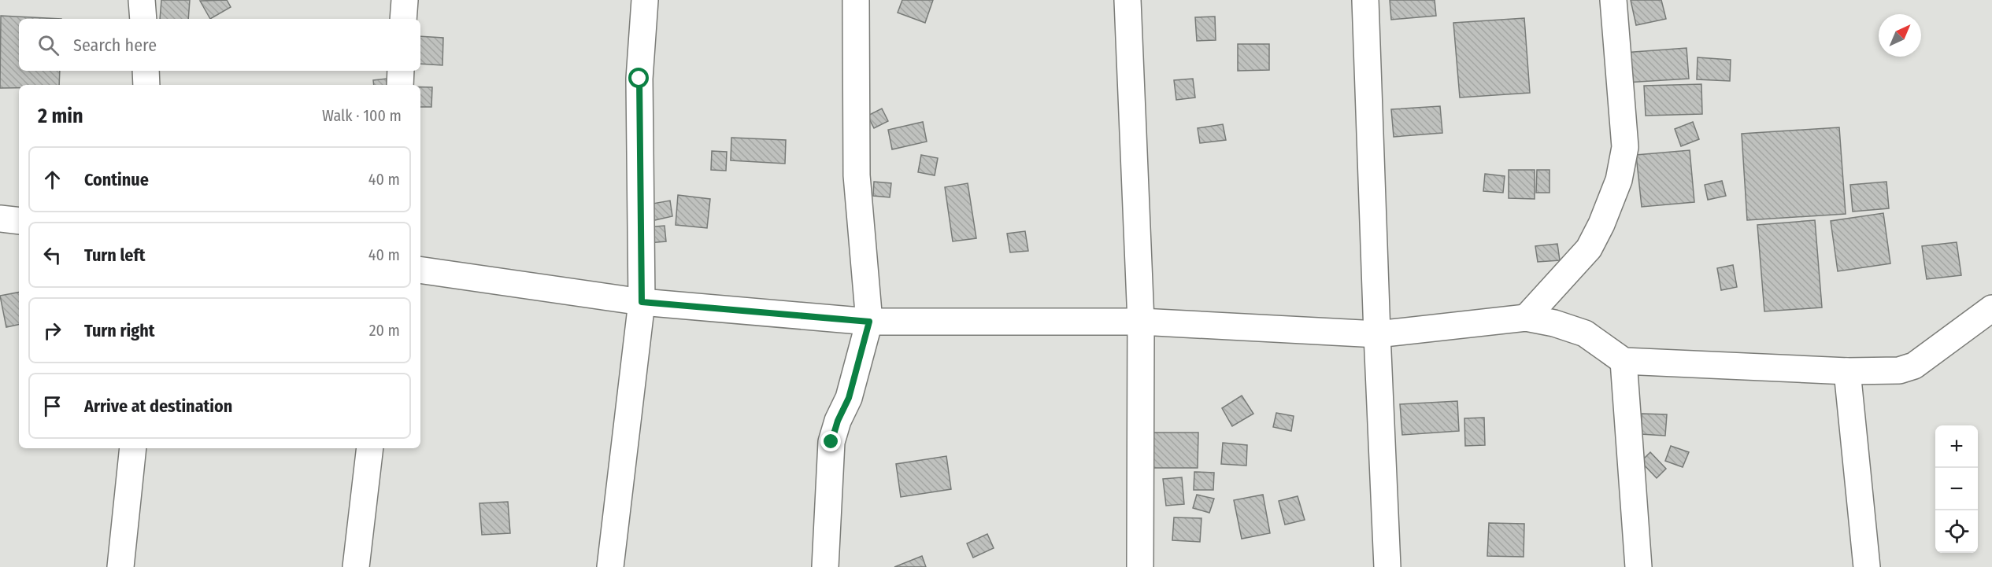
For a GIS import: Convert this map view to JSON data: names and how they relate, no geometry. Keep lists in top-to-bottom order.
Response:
{
  "north": "top right",
  "page": {
    "search": "Search here",
    "heading": ["2 min", "Walk · 100 m"],
    "list": [
      ["Continue", "40 m"],
      ["Turn left", "40 m"],
      ["Turn right", "20 m"],
      "Arrive at destination"
    ],
    "map_buttons": ["+", "−"]
  }
}
